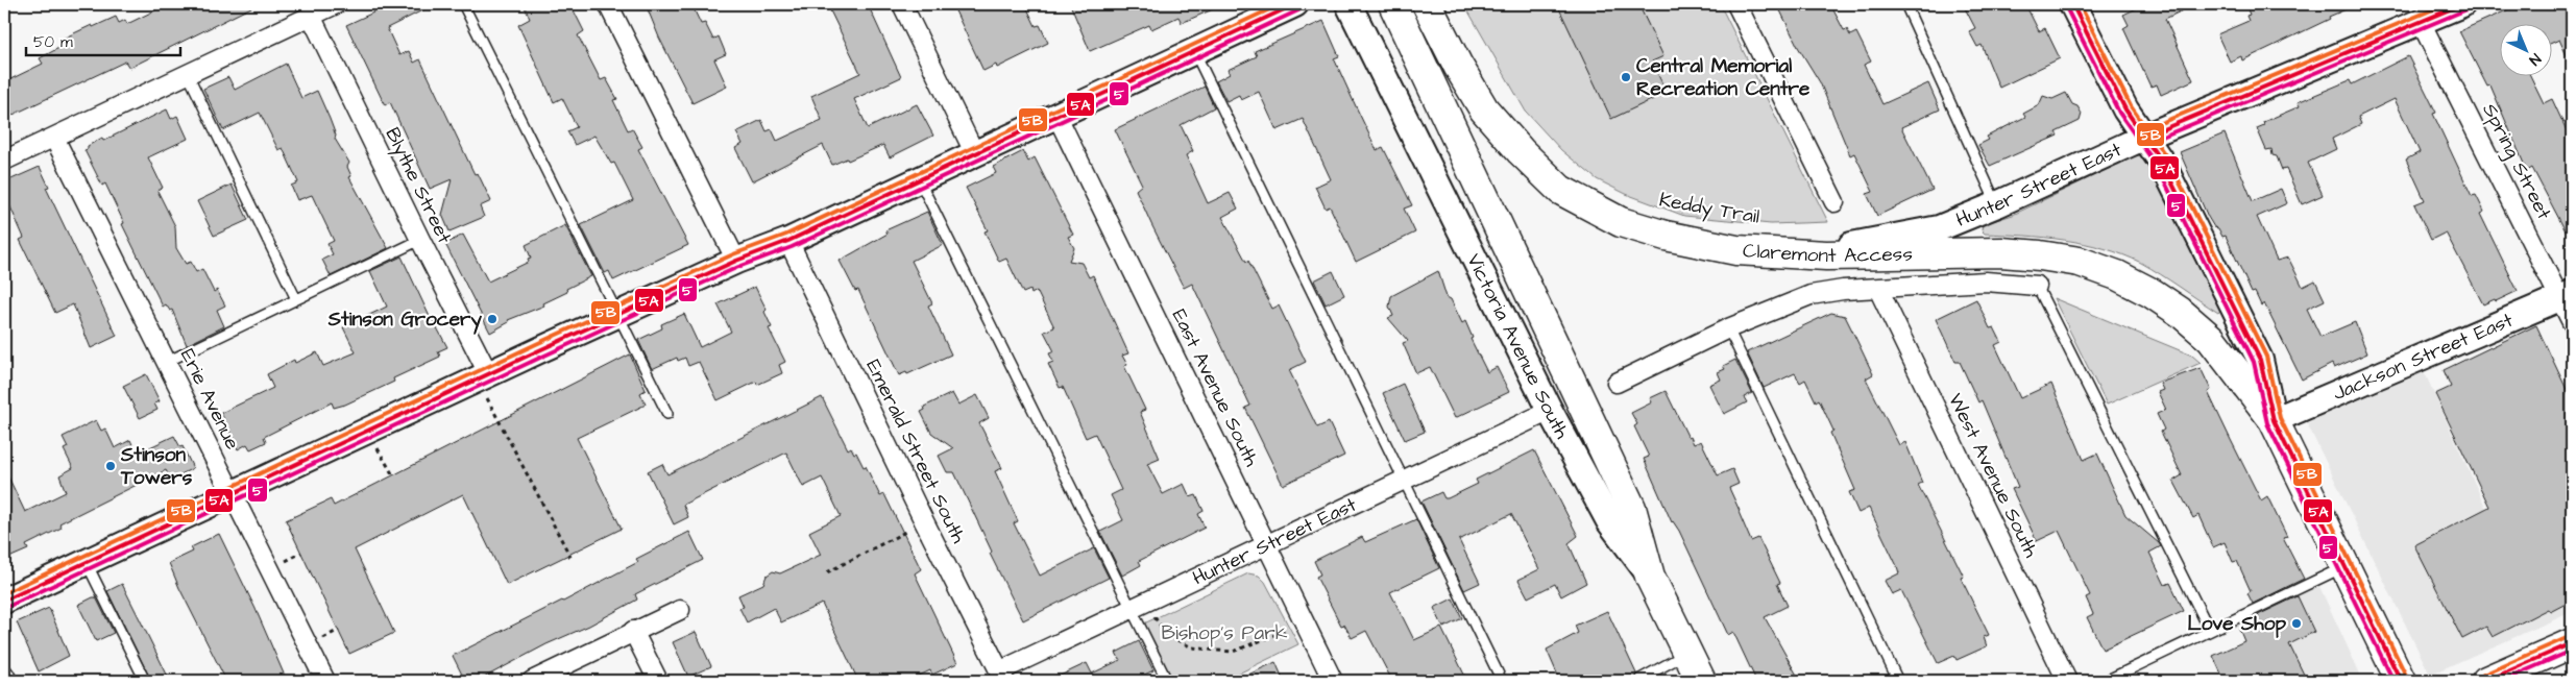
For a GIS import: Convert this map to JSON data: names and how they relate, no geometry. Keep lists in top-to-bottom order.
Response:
{
  "streets": {
    "main road": ["Claremont Access", "Victoria Avenue South"],
    "street": [
      "Spring Street",
      "Hunter Street East",
      "Blythe Street",
      "Jackson Street East",
      "East Avenue South",
      "Erie Avenue",
      "Emerald Street South",
      "West Avenue South"
    ]
  },
  "crossings": [
    ["Spring Street", "Hunter Street East"],
    ["Spring Street", "Jackson Street East"],
    ["Hunter Street East", "Claremont Access"],
    ["Hunter Street East", "Victoria Avenue South"],
    ["Hunter Street East", "East Avenue South"],
    ["Hunter Street East", "Emerald Street South"],
    ["Claremont Access", "Jackson Street East"]
  ],
  "parks": ["Bishop's Park"],
  "places": [
    "Central Memorial Recreation Centre",
    "Stinson Grocery",
    "Stinson Towers",
    "Love Shop"
  ],
  "lines": ["transit line 5A", "transit line 5B", "transit line 5"],
  "scale_bar": "50 m",
  "north": "bottom right"
}
